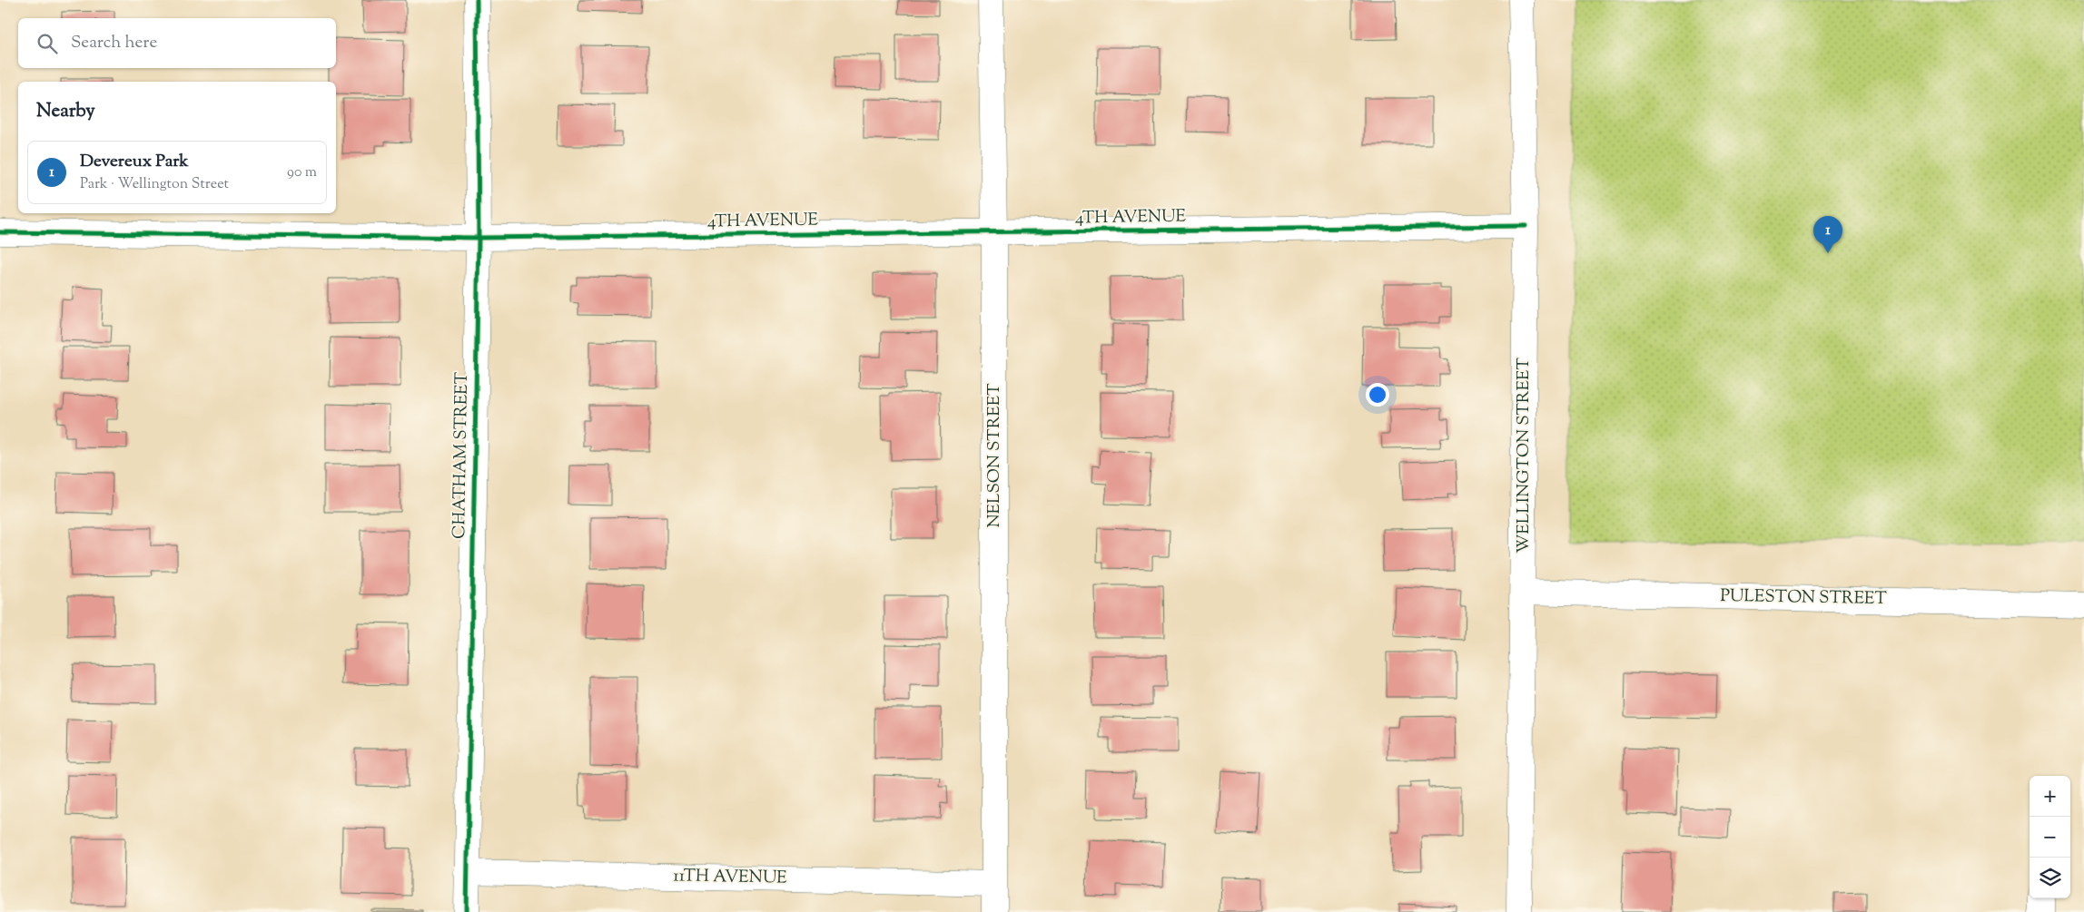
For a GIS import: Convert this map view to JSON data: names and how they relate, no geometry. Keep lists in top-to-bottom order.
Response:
{
  "streets": {
    "street": [
      "4TH AVENUE",
      "CHATHAM STREET",
      "NELSON STREET",
      "WELLINGTON STREET",
      "PULESTON STREET",
      "11TH AVENUE"
    ]
  },
  "crossings": [
    ["4TH AVENUE", "CHATHAM STREET"],
    ["4TH AVENUE", "NELSON STREET"],
    ["4TH AVENUE", "WELLINGTON STREET"],
    ["CHATHAM STREET", "11TH AVENUE"],
    ["NELSON STREET", "11TH AVENUE"],
    ["WELLINGTON STREET", "PULESTON STREET"]
  ],
  "page": {
    "search": "Search here",
    "heading": "Nearby",
    "list": [
      {
        "mark": "1",
        "name": "Devereux Park",
        "note": "Park · Wellington Street",
        "value": "90 m"
      }
    ],
    "pins": "1",
    "map_buttons": ["+", "−"]
  }
}
